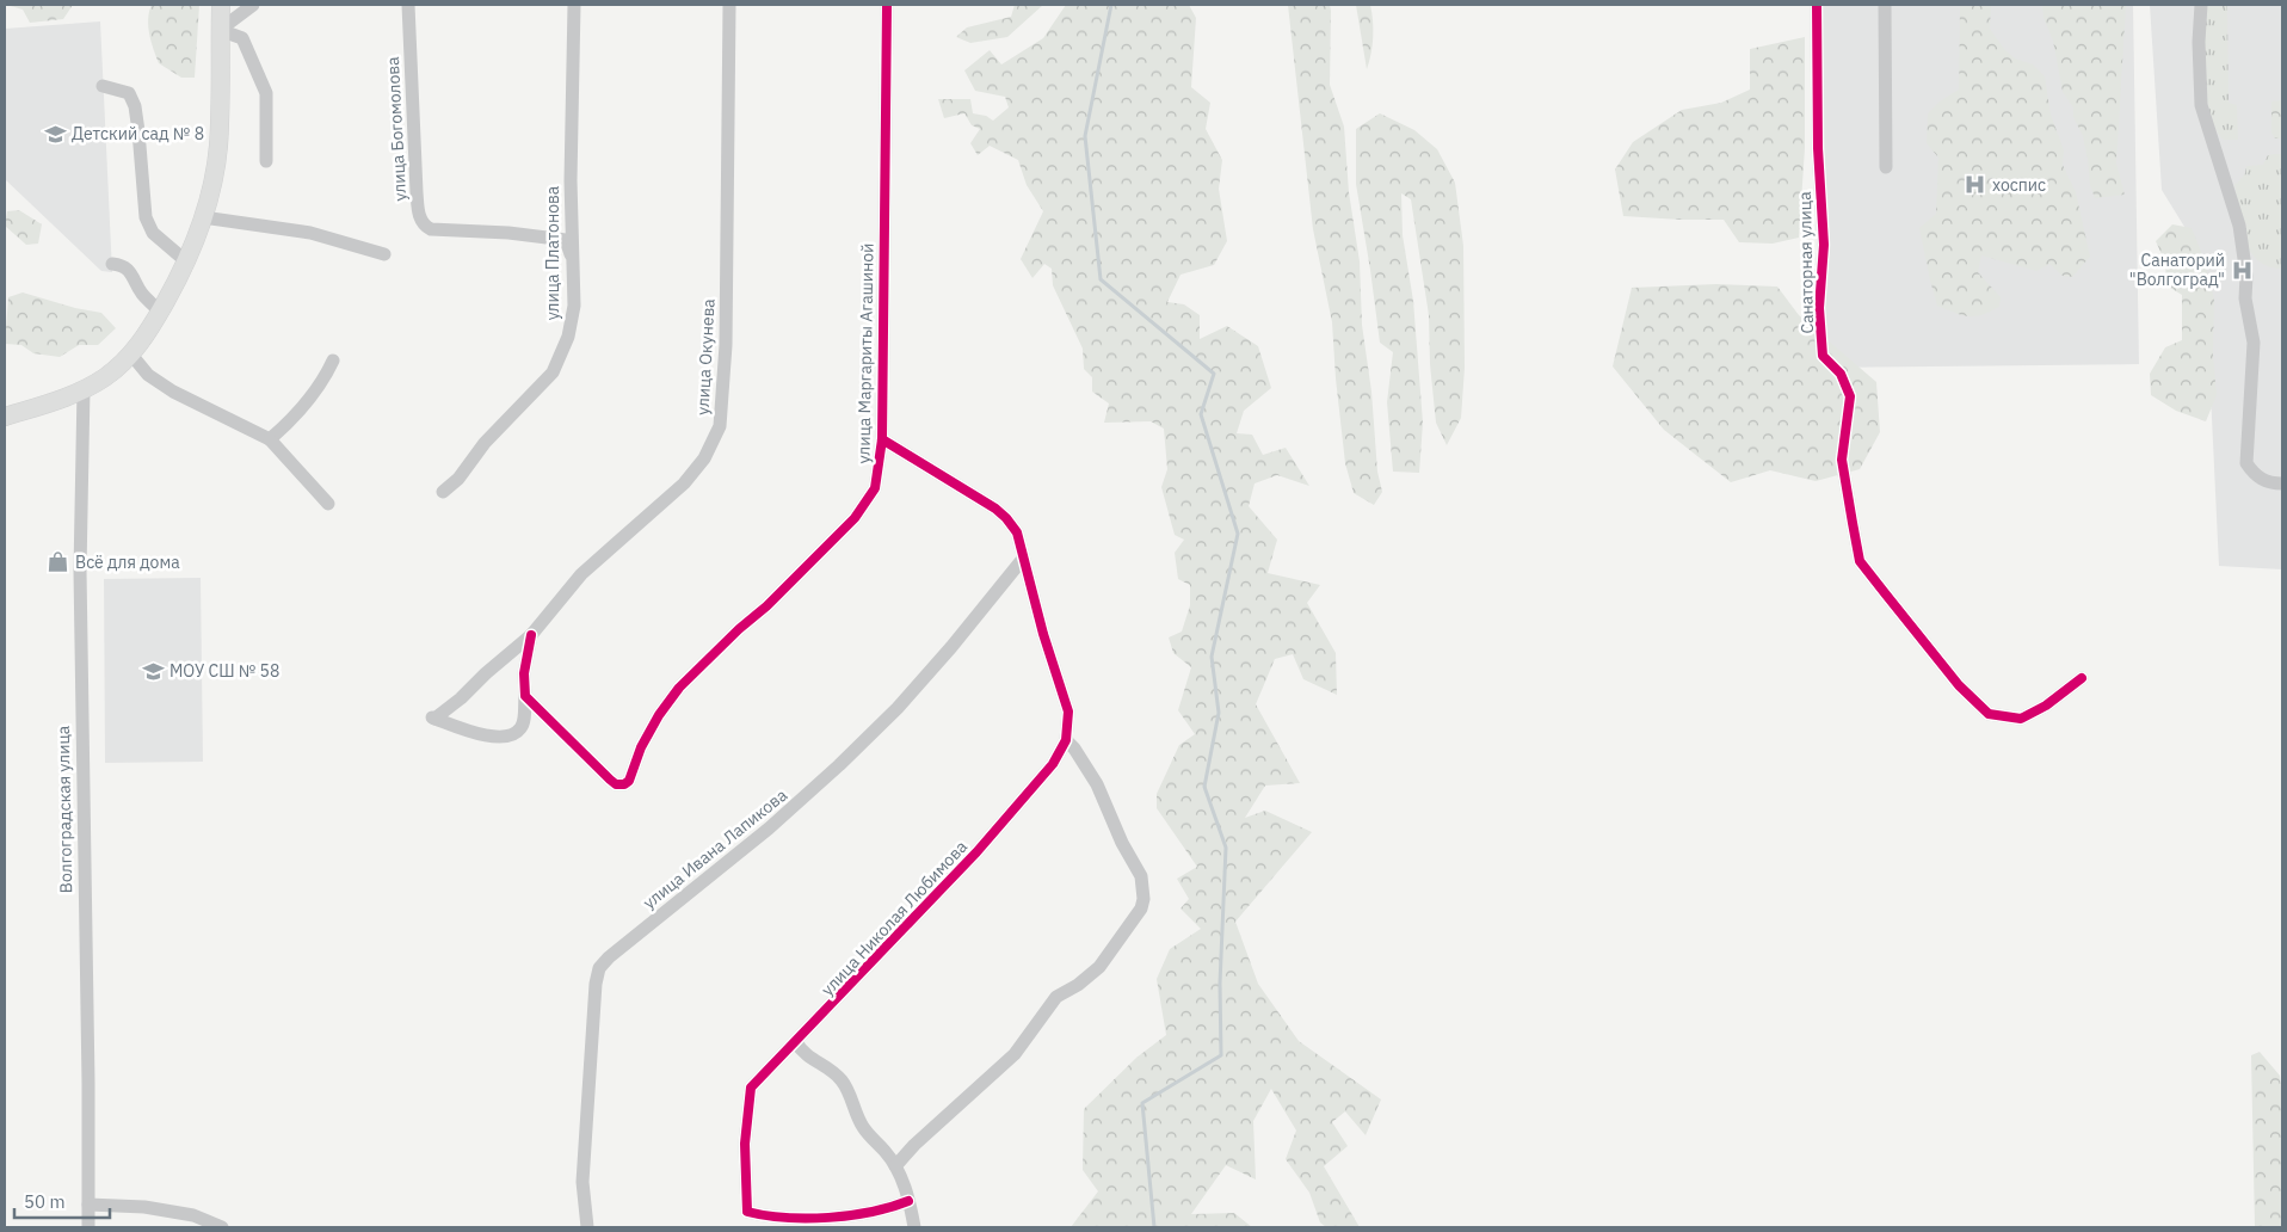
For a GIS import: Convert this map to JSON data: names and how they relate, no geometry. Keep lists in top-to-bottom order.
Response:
{
  "streets": {
    "street": [
      "улица Богомолова",
      "улица Платонова",
      "Санаторная улица",
      "улица Маргариты Агашиной",
      "улица Окунева",
      "Волгоградская улица",
      "улица Ивана Лапикова",
      "улица Николая Любимова"
    ]
  },
  "crossings": [
    ["улица Маргариты Агашиной", "улица Окунева"]
  ],
  "places": {
    "school or university": ["Детский сад № 8", "МОУ СШ № 58"],
    "hospital": ["хоспис", "Санаторий \"Волгоград\""],
    "shop": ["Всё для дома"]
  },
  "scale_bar": "50 m"
}
